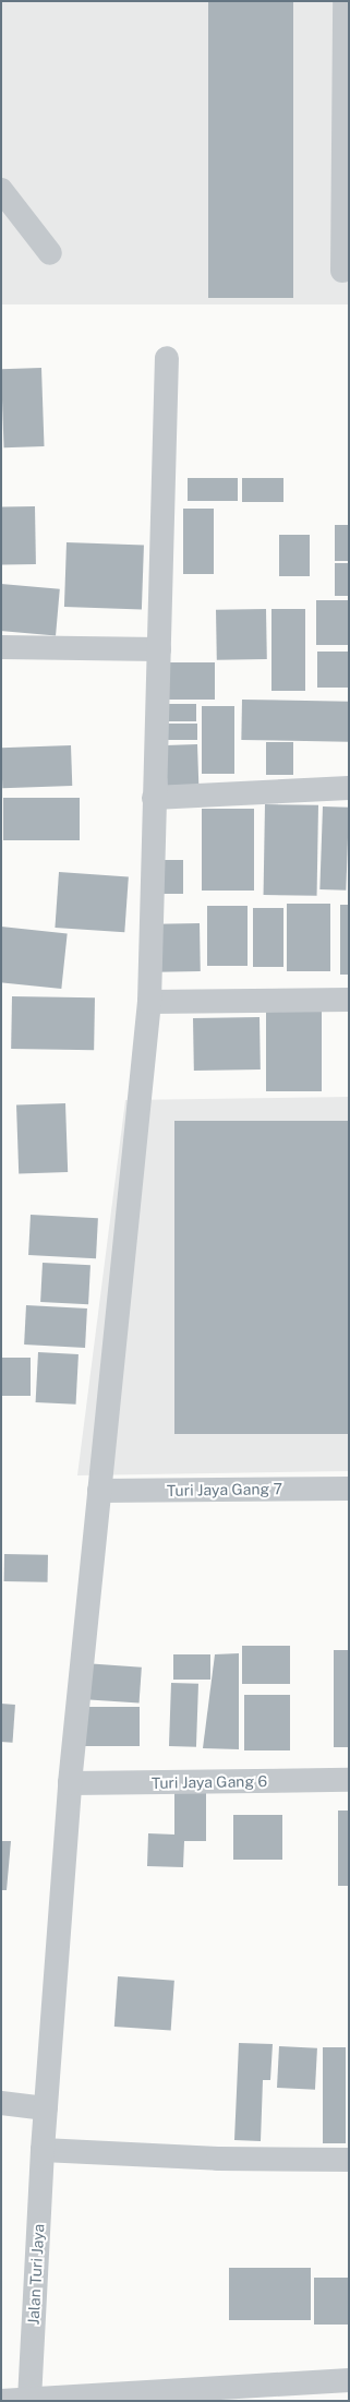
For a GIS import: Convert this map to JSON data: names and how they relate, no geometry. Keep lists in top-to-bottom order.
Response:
{
  "streets": {
    "street": ["Turi Jaya Gang 7", "Turi Jaya Gang 6", "Jalan Turi Jaya"]
  },
  "crossings": [
    ["Turi Jaya Gang 7", "Jalan Turi Jaya"],
    ["Turi Jaya Gang 6", "Jalan Turi Jaya"]
  ]
}
